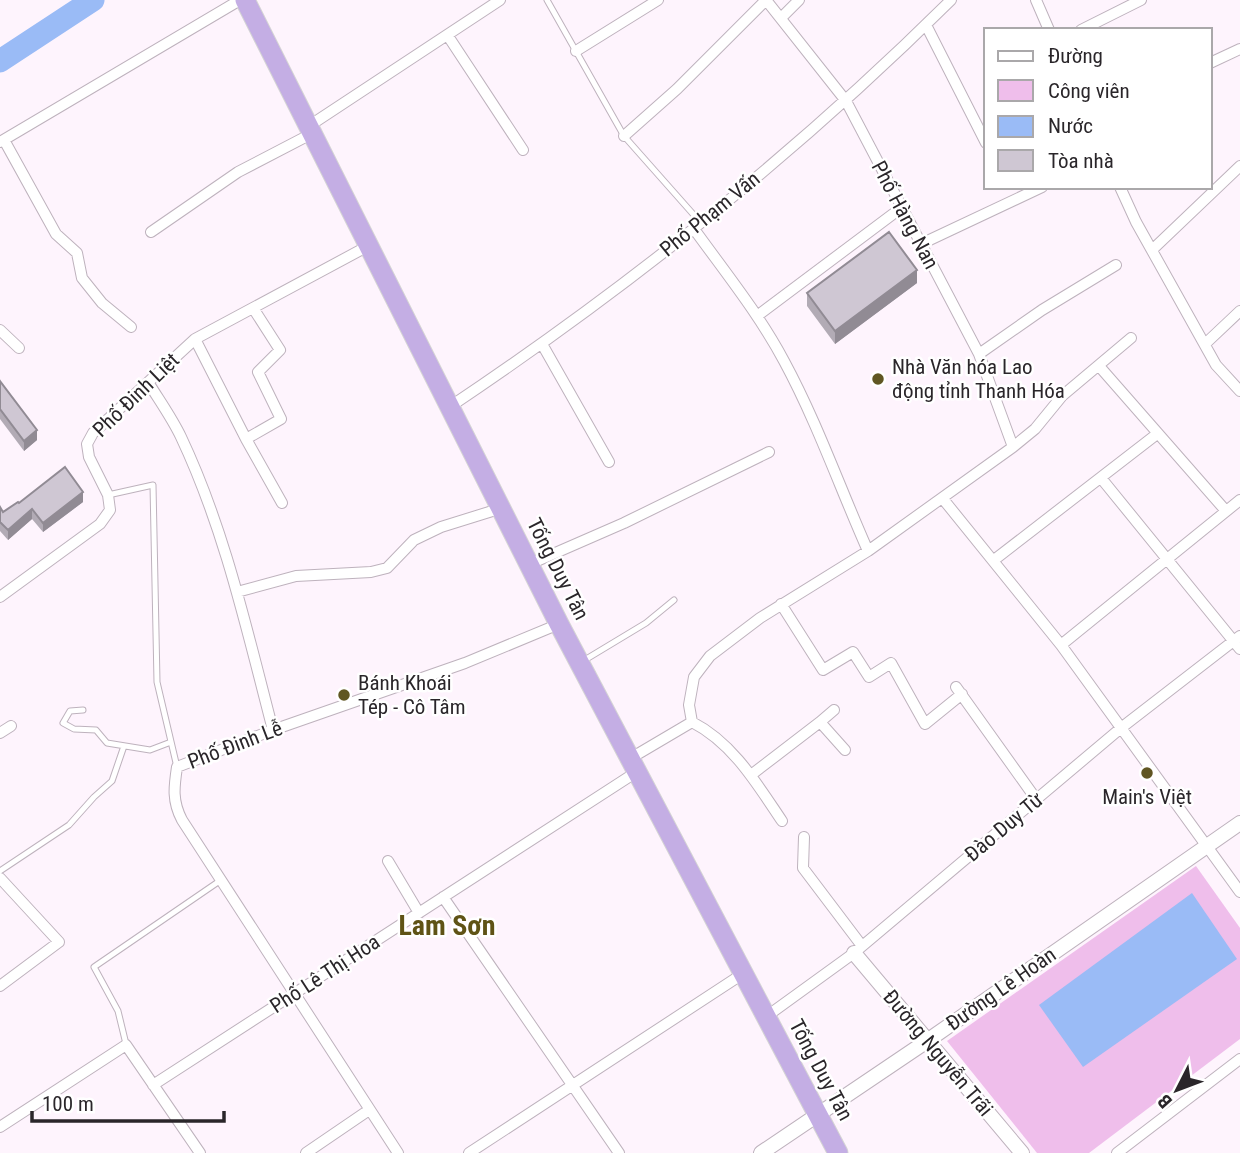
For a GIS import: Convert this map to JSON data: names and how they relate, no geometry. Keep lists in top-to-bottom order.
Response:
{
  "streets": {
    "highway": ["Tống Duy Tân"],
    "street": [
      "Phố Phạm Vấn",
      "Phố Hàng Nan",
      "Phố Đinh Liệt",
      "Phố Đinh Lễ",
      "Đào Duy Từ",
      "Phố Lê Thị Hoa",
      "Đường Lê Hoàn",
      "Đường Nguyễn Trãi"
    ]
  },
  "crossings": [
    ["Phố Phạm Vấn", "Phố Hàng Nan"],
    ["Phố Phạm Vấn", "Tống Duy Tân"],
    ["Phố Đinh Liệt", "Tống Duy Tân"],
    ["Tống Duy Tân", "Phố Đinh Lễ"],
    ["Tống Duy Tân", "Đào Duy Từ"],
    ["Tống Duy Tân", "Phố Lê Thị Hoa"],
    ["Tống Duy Tân", "Đường Lê Hoàn"],
    ["Phố Đinh Lễ", "Phố Lê Thị Hoa"],
    ["Đào Duy Từ", "Đường Nguyễn Trãi"],
    ["Đường Lê Hoàn", "Đường Nguyễn Trãi"]
  ],
  "districts": ["Lam Sơn"],
  "places": ["Nhà Văn hóa Lao động tỉnh Thanh Hóa", "Bánh Khoái Tép - Cô Tâm", "Main's Việt"],
  "legend": [
    "Đường",
    "Công viên",
    "Nước",
    "Tòa nhà"
  ],
  "scale_bar": "100 m",
  "north": "bottom left"
}
